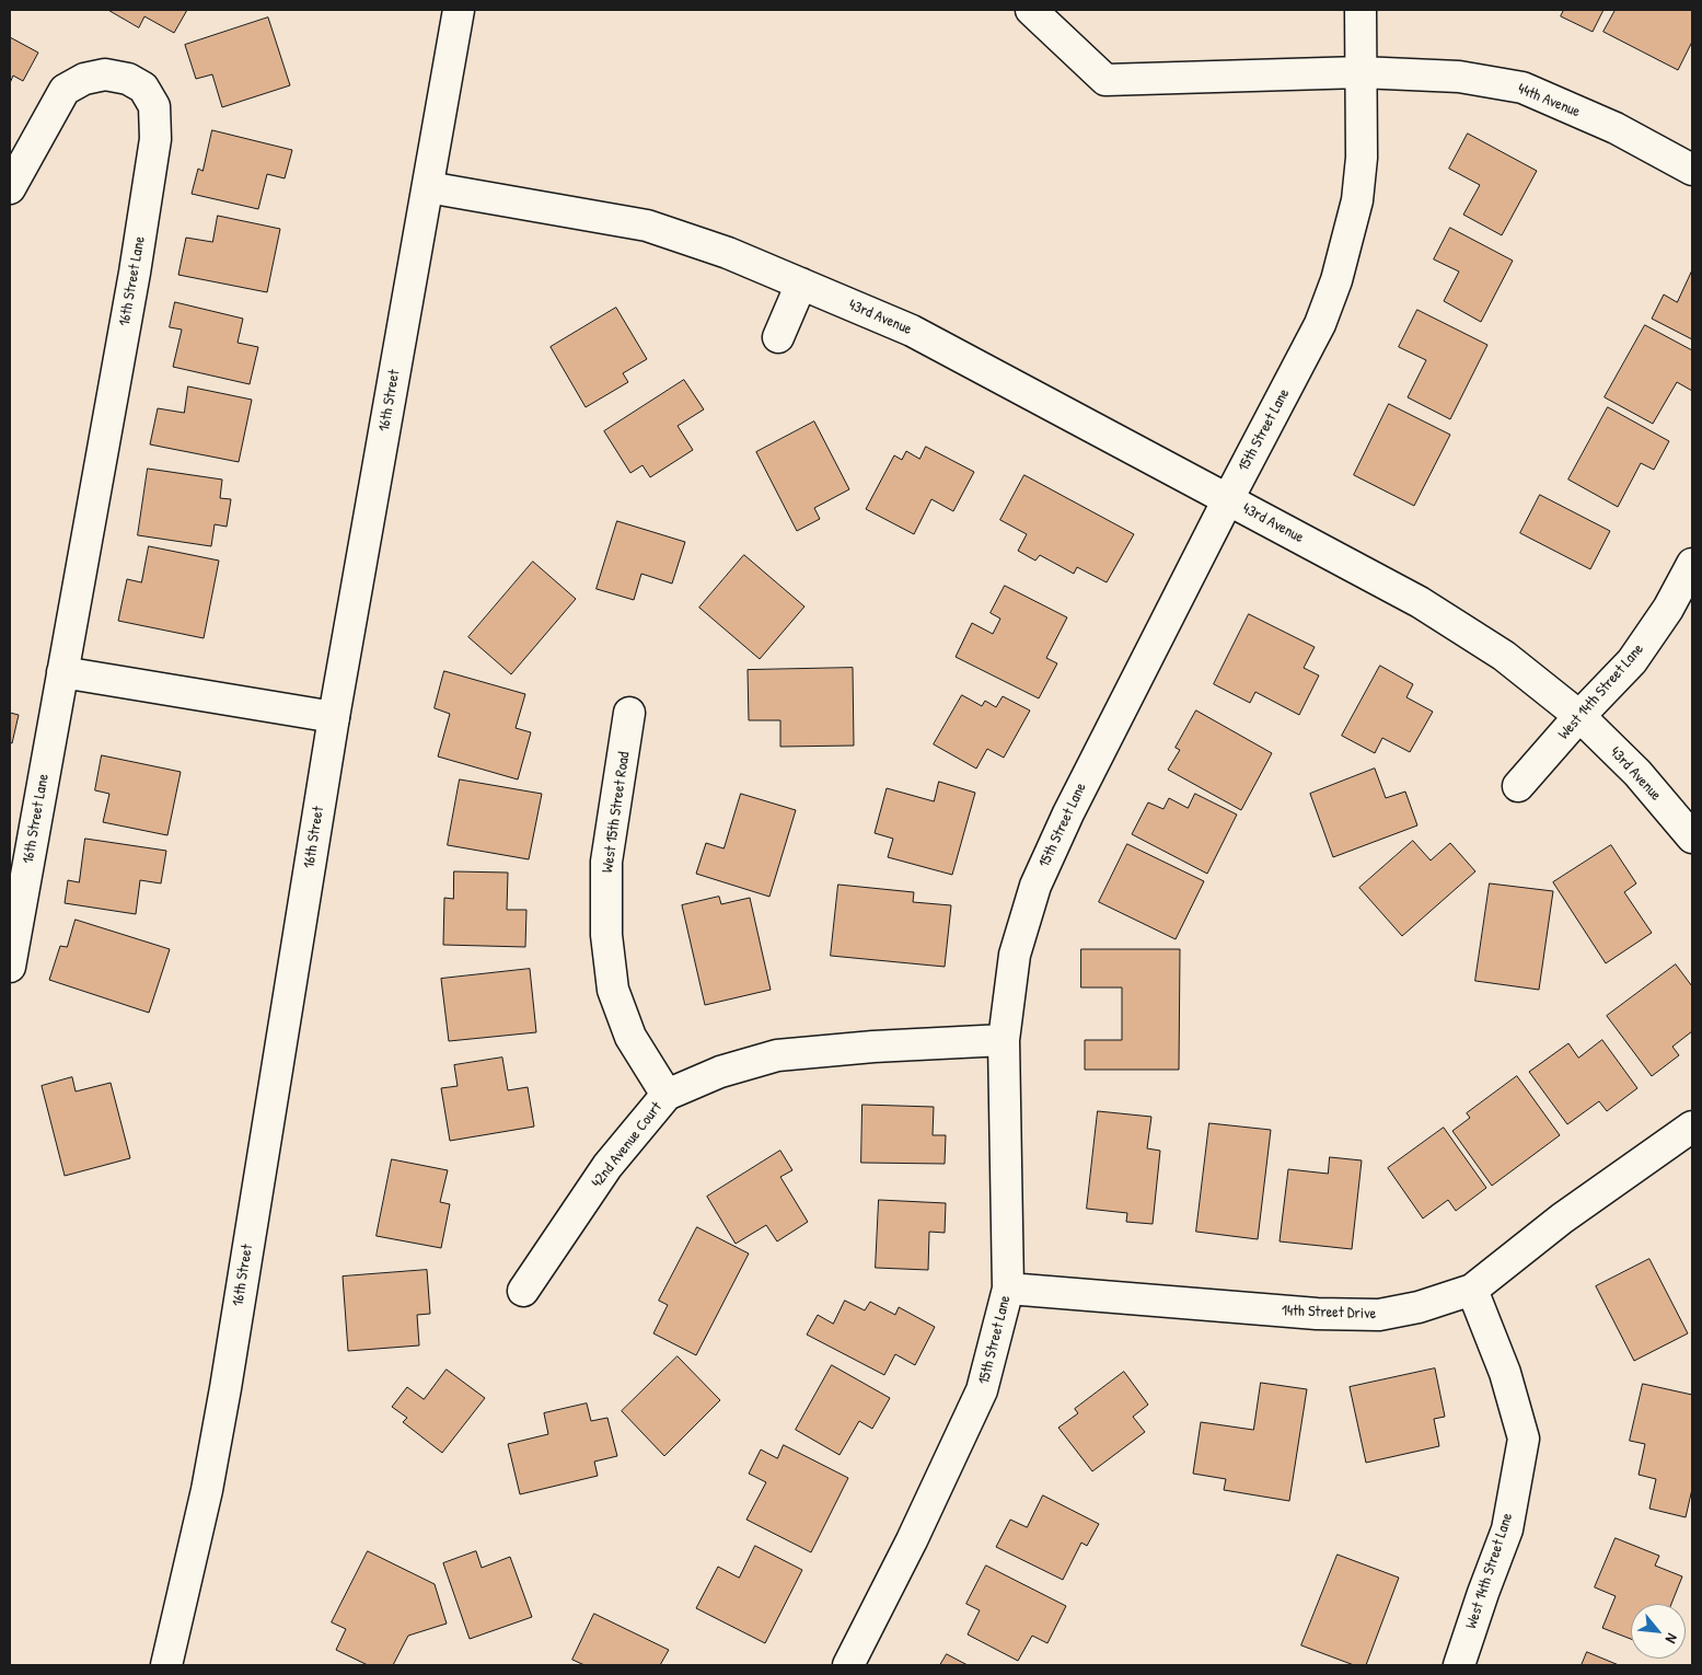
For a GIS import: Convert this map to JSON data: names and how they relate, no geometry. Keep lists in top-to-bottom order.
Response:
{
  "streets": {
    "street": [
      "44th Avenue",
      "16th Street Lane",
      "43rd Avenue",
      "16th Street",
      "15th Street Lane",
      "West 14th Street Lane",
      "West 15th Street Road",
      "42nd Avenue Court",
      "14th Street Drive"
    ]
  },
  "crossings": [
    ["44th Avenue", "15th Street Lane"],
    ["43rd Avenue", "16th Street"],
    ["43rd Avenue", "15th Street Lane"],
    ["43rd Avenue", "West 14th Street Lane"],
    ["15th Street Lane", "42nd Avenue Court"],
    ["15th Street Lane", "14th Street Drive"],
    ["West 14th Street Lane", "14th Street Drive"],
    ["West 15th Street Road", "42nd Avenue Court"]
  ],
  "north": "bottom right"
}
